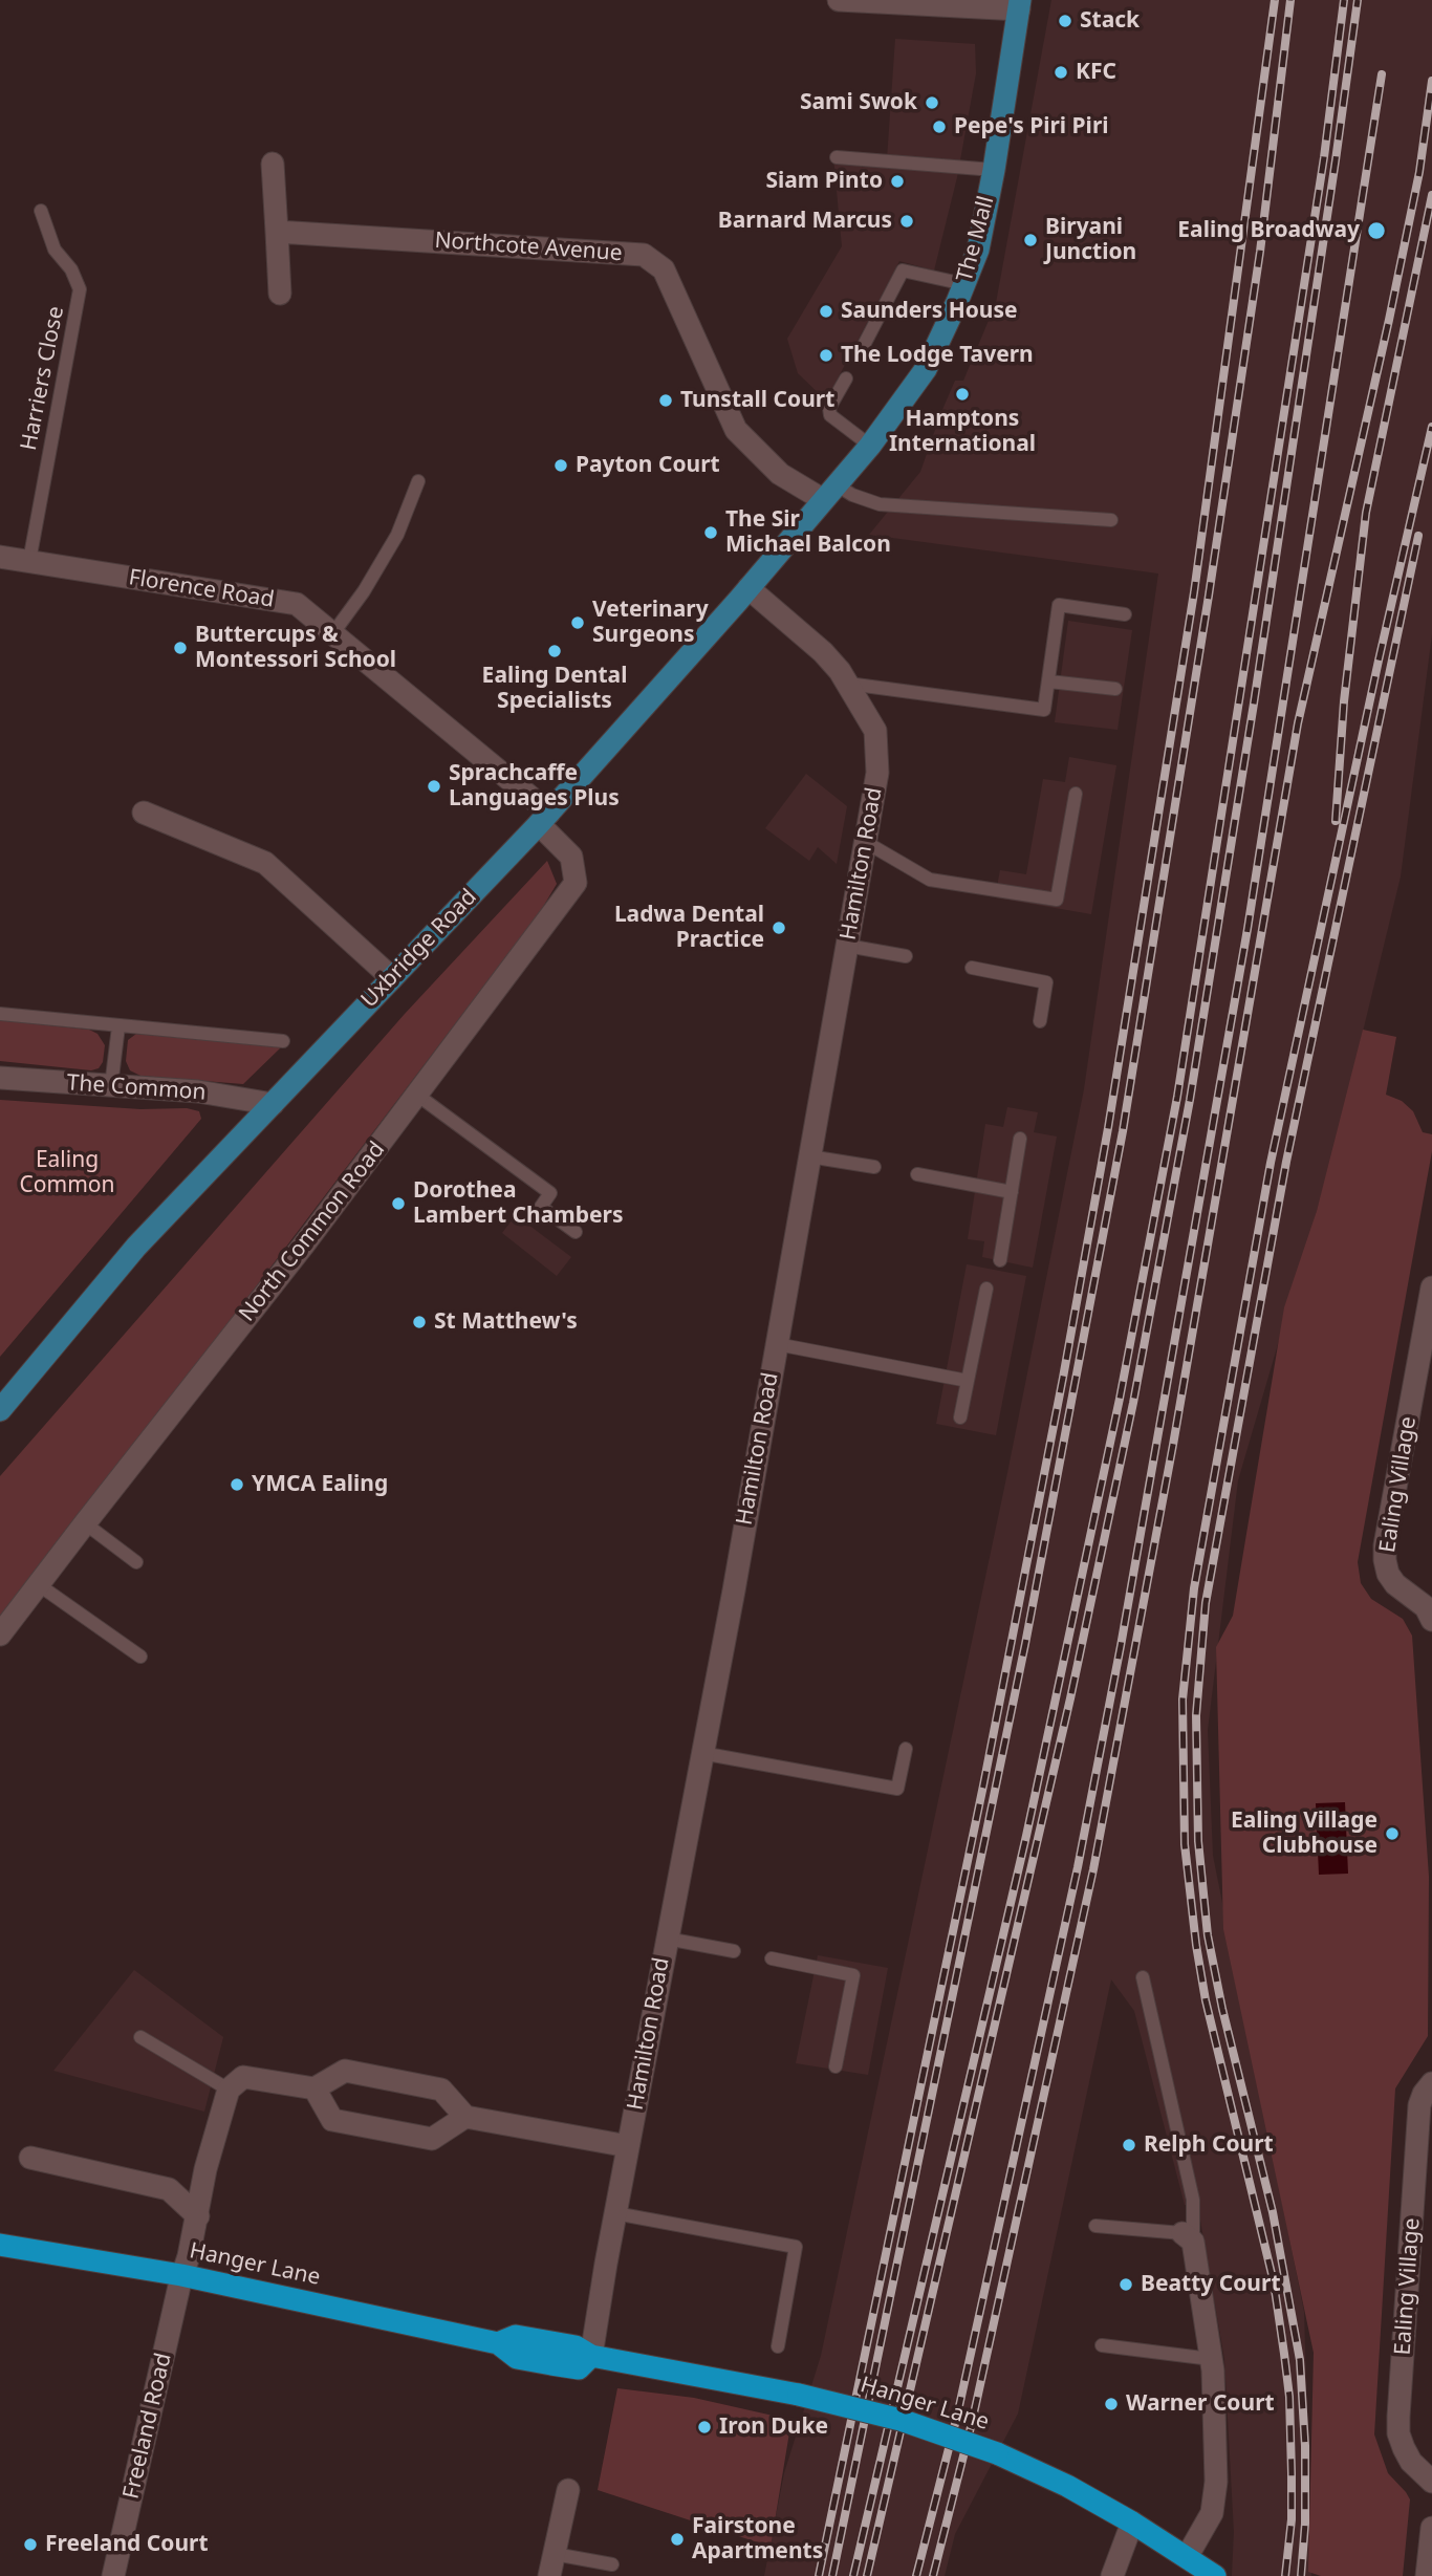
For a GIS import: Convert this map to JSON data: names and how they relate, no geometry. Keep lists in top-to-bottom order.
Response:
{
  "streets": {
    "highway": ["Hanger Lane"],
    "main road": ["The Mall", "Uxbridge Road"],
    "street": [
      "Northcote Avenue",
      "Florence Road",
      "Hamilton Road",
      "The Common",
      "North Common Road",
      "Ealing Village",
      "Freeland Road"
    ],
    "lane": ["Harriers Close"]
  },
  "crossings": [
    ["The Mall", "Northcote Avenue"],
    ["The Mall", "Uxbridge Road"],
    ["Northcote Avenue", "Uxbridge Road"],
    ["Harriers Close", "Florence Road"],
    ["Florence Road", "Uxbridge Road"],
    ["Florence Road", "North Common Road"],
    ["Hamilton Road", "Uxbridge Road"],
    ["Hamilton Road", "Hanger Lane"],
    ["Uxbridge Road", "The Common"],
    ["Uxbridge Road", "North Common Road"],
    ["Hanger Lane", "Freeland Road"]
  ],
  "parks": ["Ealing Common"],
  "places": [
    "Stack",
    "KFC",
    "Sami Swok",
    "Pepe's Piri Piri",
    "Siam Pinto",
    "Barnard Marcus",
    "Ealing Broadway",
    "Biryani Junction",
    "Saunders House",
    "The Lodge Tavern",
    "Hamptons International",
    "Tunstall Court",
    "Payton Court",
    "The Sir Michael Balcon",
    "Veterinary Surgeons",
    "Buttercups & Montessori School",
    "Ealing Dental Specialists",
    "Sprachcaffe Languages Plus",
    "Ladwa Dental Practice",
    "Dorothea Lambert Chambers",
    "St Matthew's",
    "YMCA Ealing",
    "Ealing Village Clubhouse",
    "Relph Court",
    "Beatty Court",
    "Warner Court",
    "Iron Duke",
    "Fairstone Apartments",
    "Freeland Court"
  ]
}
